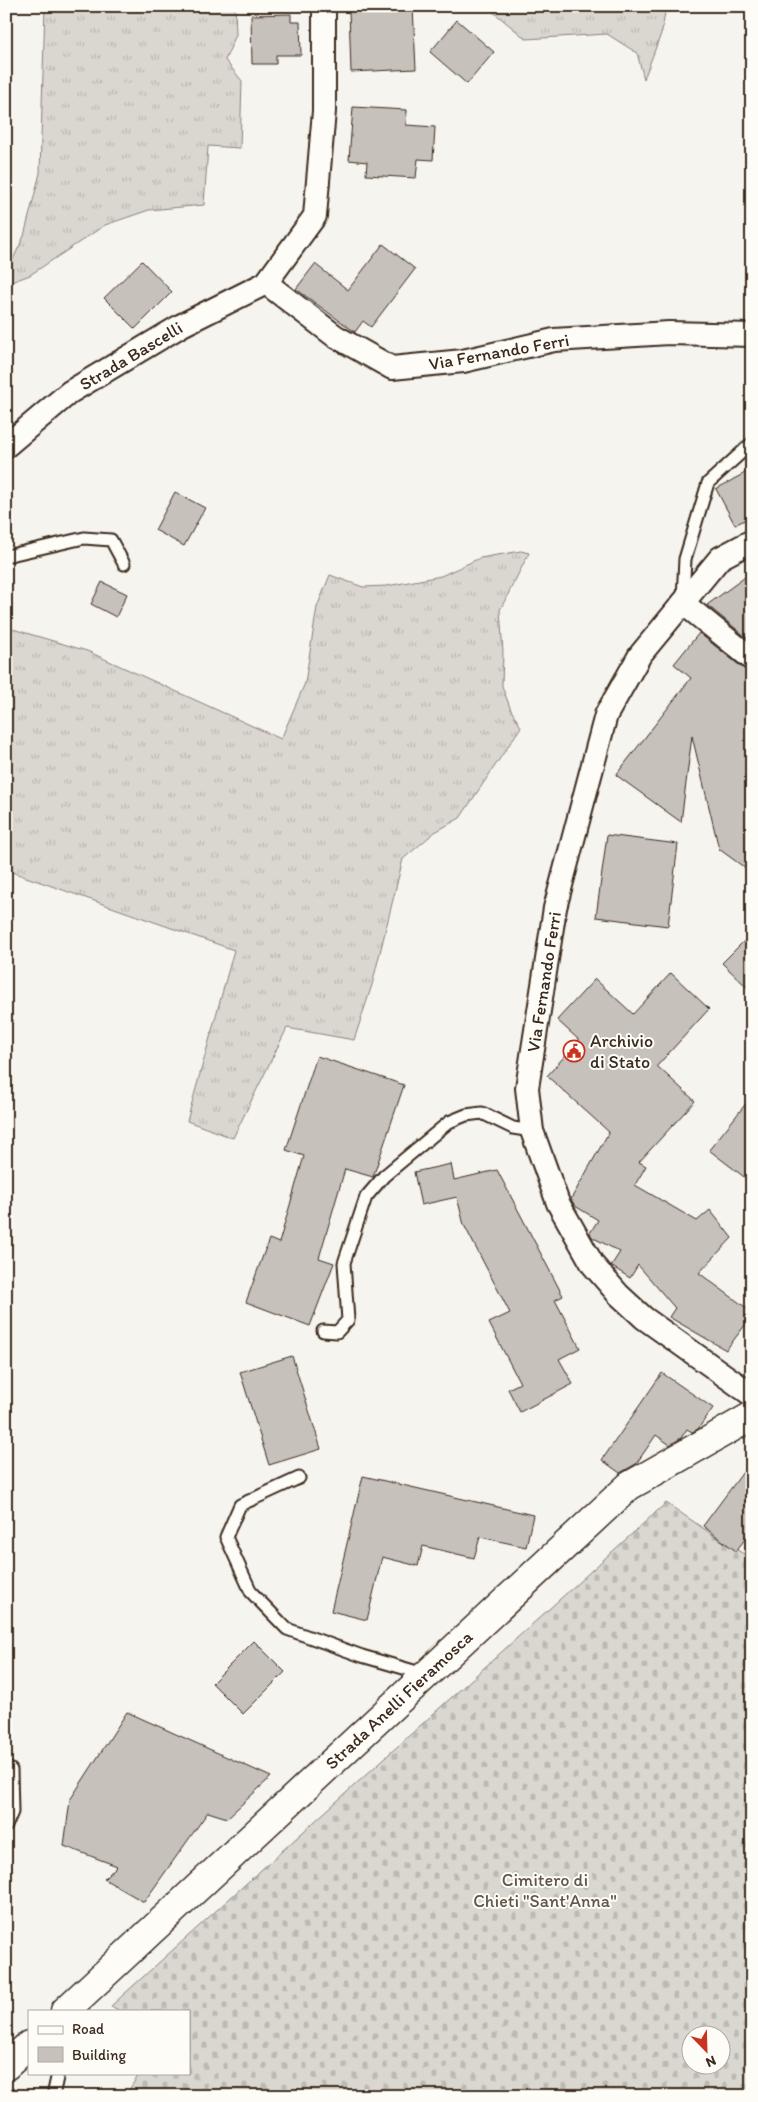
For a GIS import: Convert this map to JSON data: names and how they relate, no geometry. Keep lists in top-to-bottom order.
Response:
{
  "streets": {
    "street": ["Via Fernando Ferri", "Strada Bascelli", "Strada Anelli Fieramosca"]
  },
  "crossings": [
    ["Via Fernando Ferri", "Strada Bascelli"]
  ],
  "parks": ["Cimitero di Chieti \"Sant'Anna\""],
  "places": {
    "public building": ["Archivio di Stato"]
  },
  "legend": ["Road", "Building"],
  "north": "bottom right"
}
